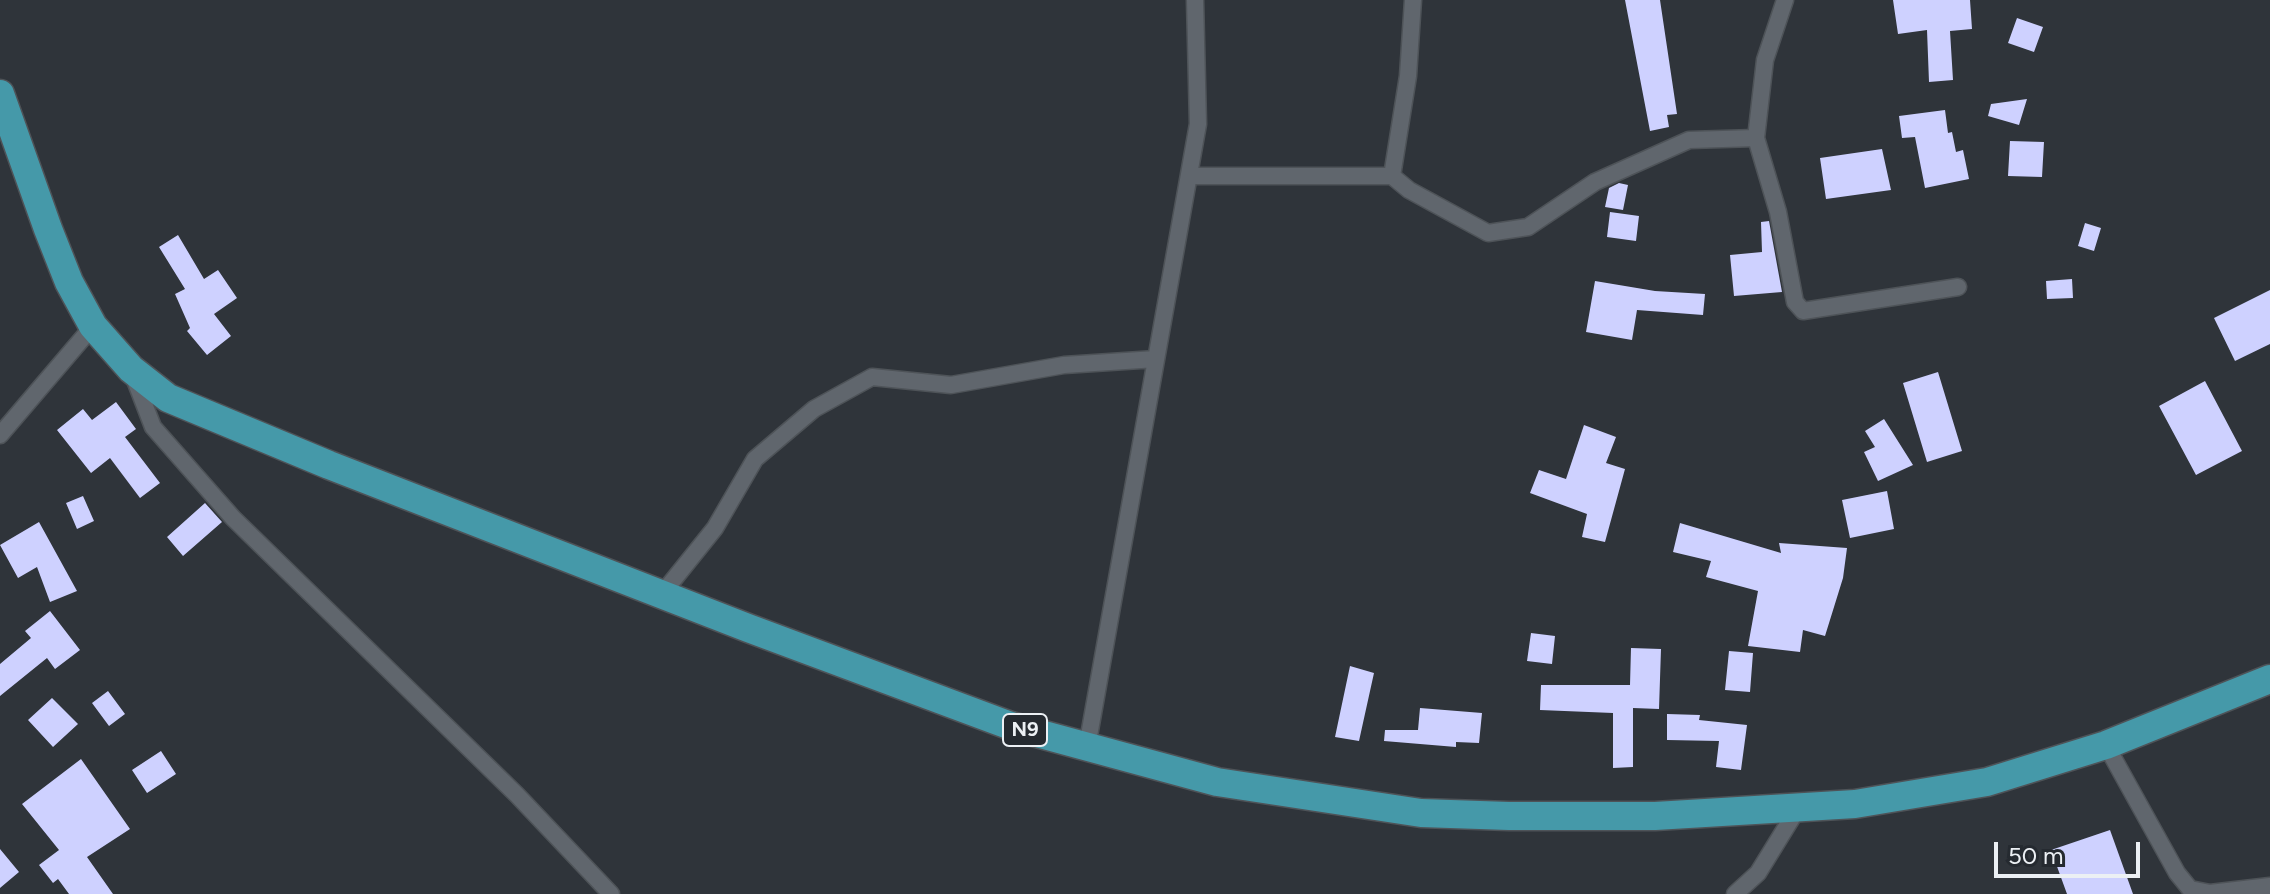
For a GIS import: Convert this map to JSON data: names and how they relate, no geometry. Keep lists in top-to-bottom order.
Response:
{
  "streets": {
    "highway": ["N9"]
  },
  "scale_bar": "50 m"
}
